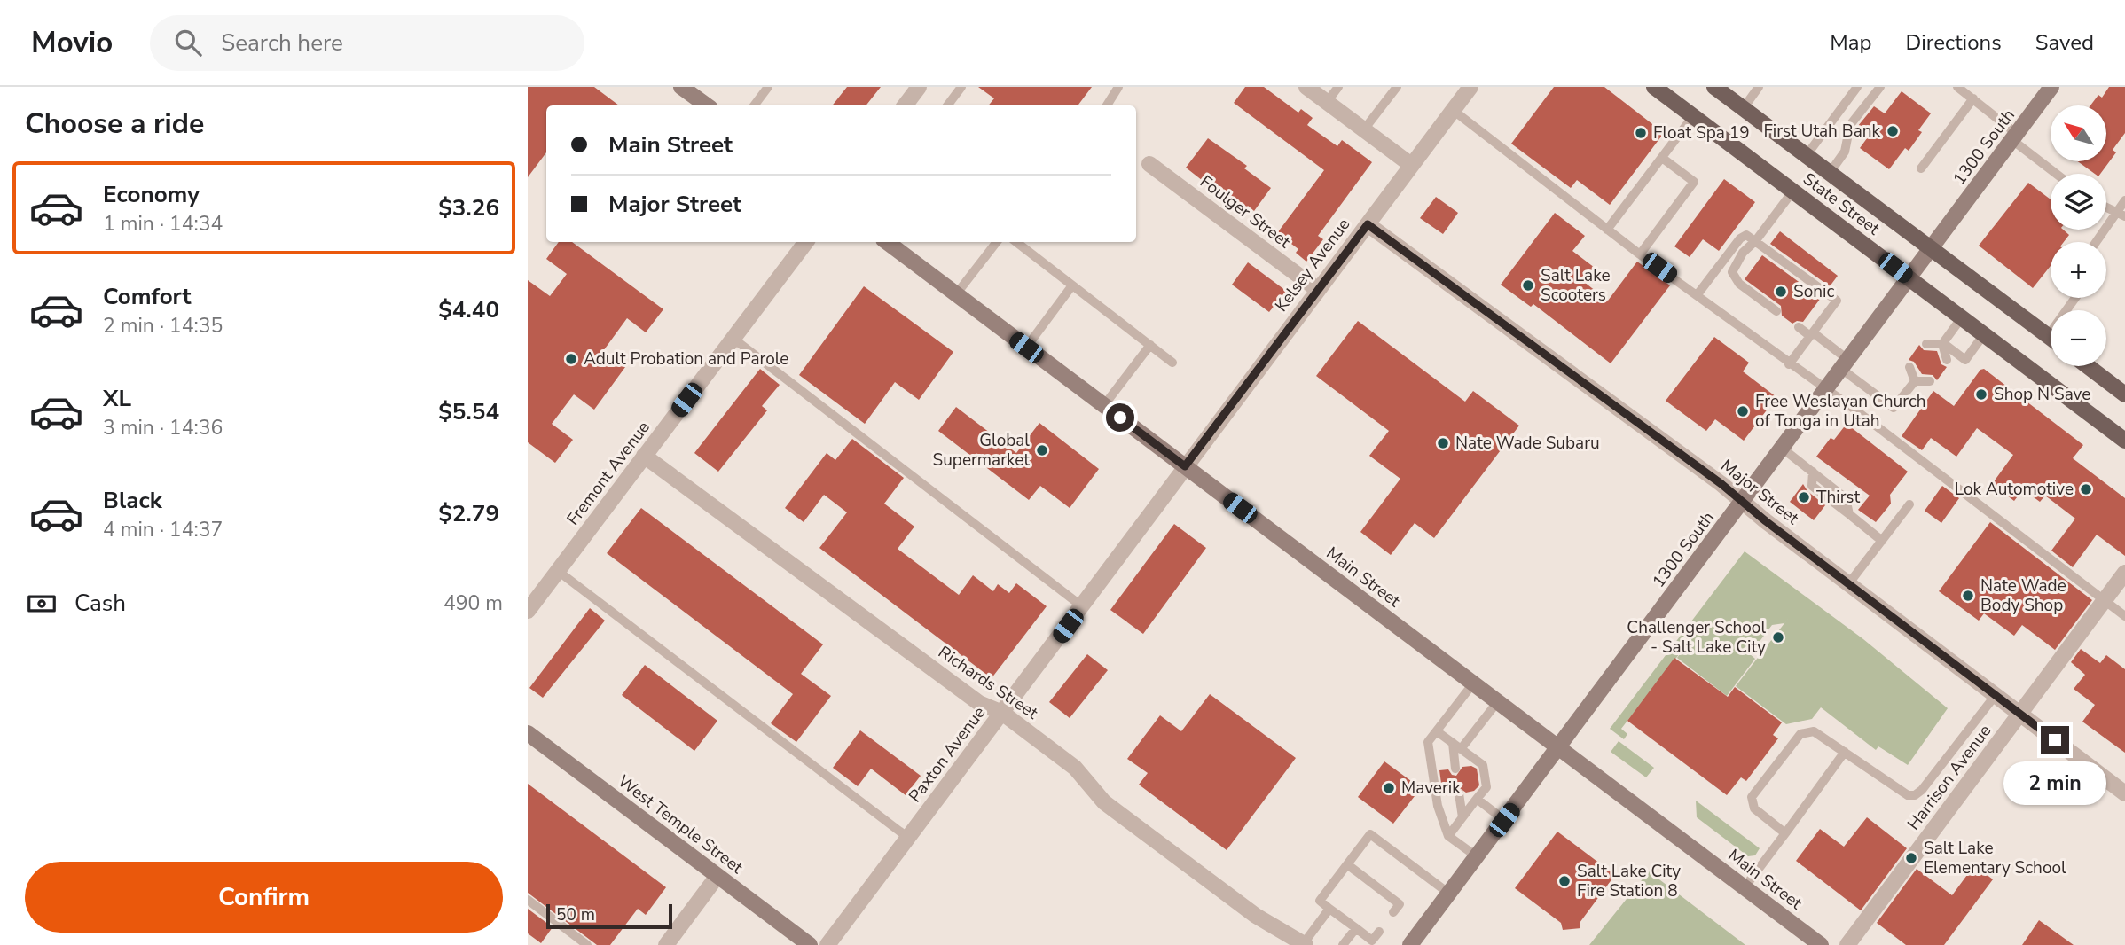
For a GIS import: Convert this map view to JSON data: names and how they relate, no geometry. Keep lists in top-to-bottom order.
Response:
{
  "streets": {
    "main road": ["State Street"],
    "street": [
      "1300 South",
      "Foulger Street",
      "Kelsey Avenue",
      "Fremont Avenue",
      "Major Street",
      "Main Street",
      "Richards Street",
      "Paxton Avenue",
      "Harrison Avenue",
      "West Temple Street"
    ]
  },
  "crossings": [
    ["1300 South", "State Street"],
    ["1300 South", "Major Street"],
    ["1300 South", "Main Street"],
    ["Foulger Street", "Kelsey Avenue"],
    ["Kelsey Avenue", "Major Street"],
    ["Kelsey Avenue", "Main Street"],
    ["Kelsey Avenue", "Paxton Avenue"],
    ["Fremont Avenue", "Richards Street"],
    ["Major Street", "Harrison Avenue"],
    ["Main Street", "Paxton Avenue"],
    ["Richards Street", "Paxton Avenue"]
  ],
  "places": [
    "First Utah Bank",
    "Float Spa 19",
    "Salt Lake Scooters",
    "Sonic",
    "Adult Probation and Parole",
    "Shop N Save",
    "Free Weslayan Church of Tonga in Utah",
    "Nate Wade Subaru",
    "Global Supermarket",
    "Lok Automotive",
    "Thirst",
    "Nate Wade Body Shop",
    "Challenger School - Salt Lake City",
    "Maverik",
    "Salt Lake Elementary School",
    "Salt Lake City Fire Station 8"
  ],
  "scale_bar": "50 m",
  "north": "top left",
  "page": {
    "header": "Movio",
    "search": "Search here",
    "nav": ["Map", "Directions", "Saved"],
    "heading": "Choose a ride",
    "map_buttons": ["+", "−"],
    "banner": ["Main Street", "Major Street"],
    "list": [
      {
        "name": "Economy",
        "note": "1 min · 14:34",
        "value": "$3.26"
      },
      {
        "name": "Comfort",
        "note": "2 min · 14:35",
        "value": "$4.40"
      },
      {
        "name": "XL",
        "note": "3 min · 14:36",
        "value": "$5.54"
      },
      {
        "name": "Black",
        "note": "4 min · 14:37",
        "value": "$2.79"
      }
    ],
    "pay": ["Cash", "490 m"],
    "bubble": "2 min",
    "buttons": "Confirm",
    "scale": "50 m"
  }
}
